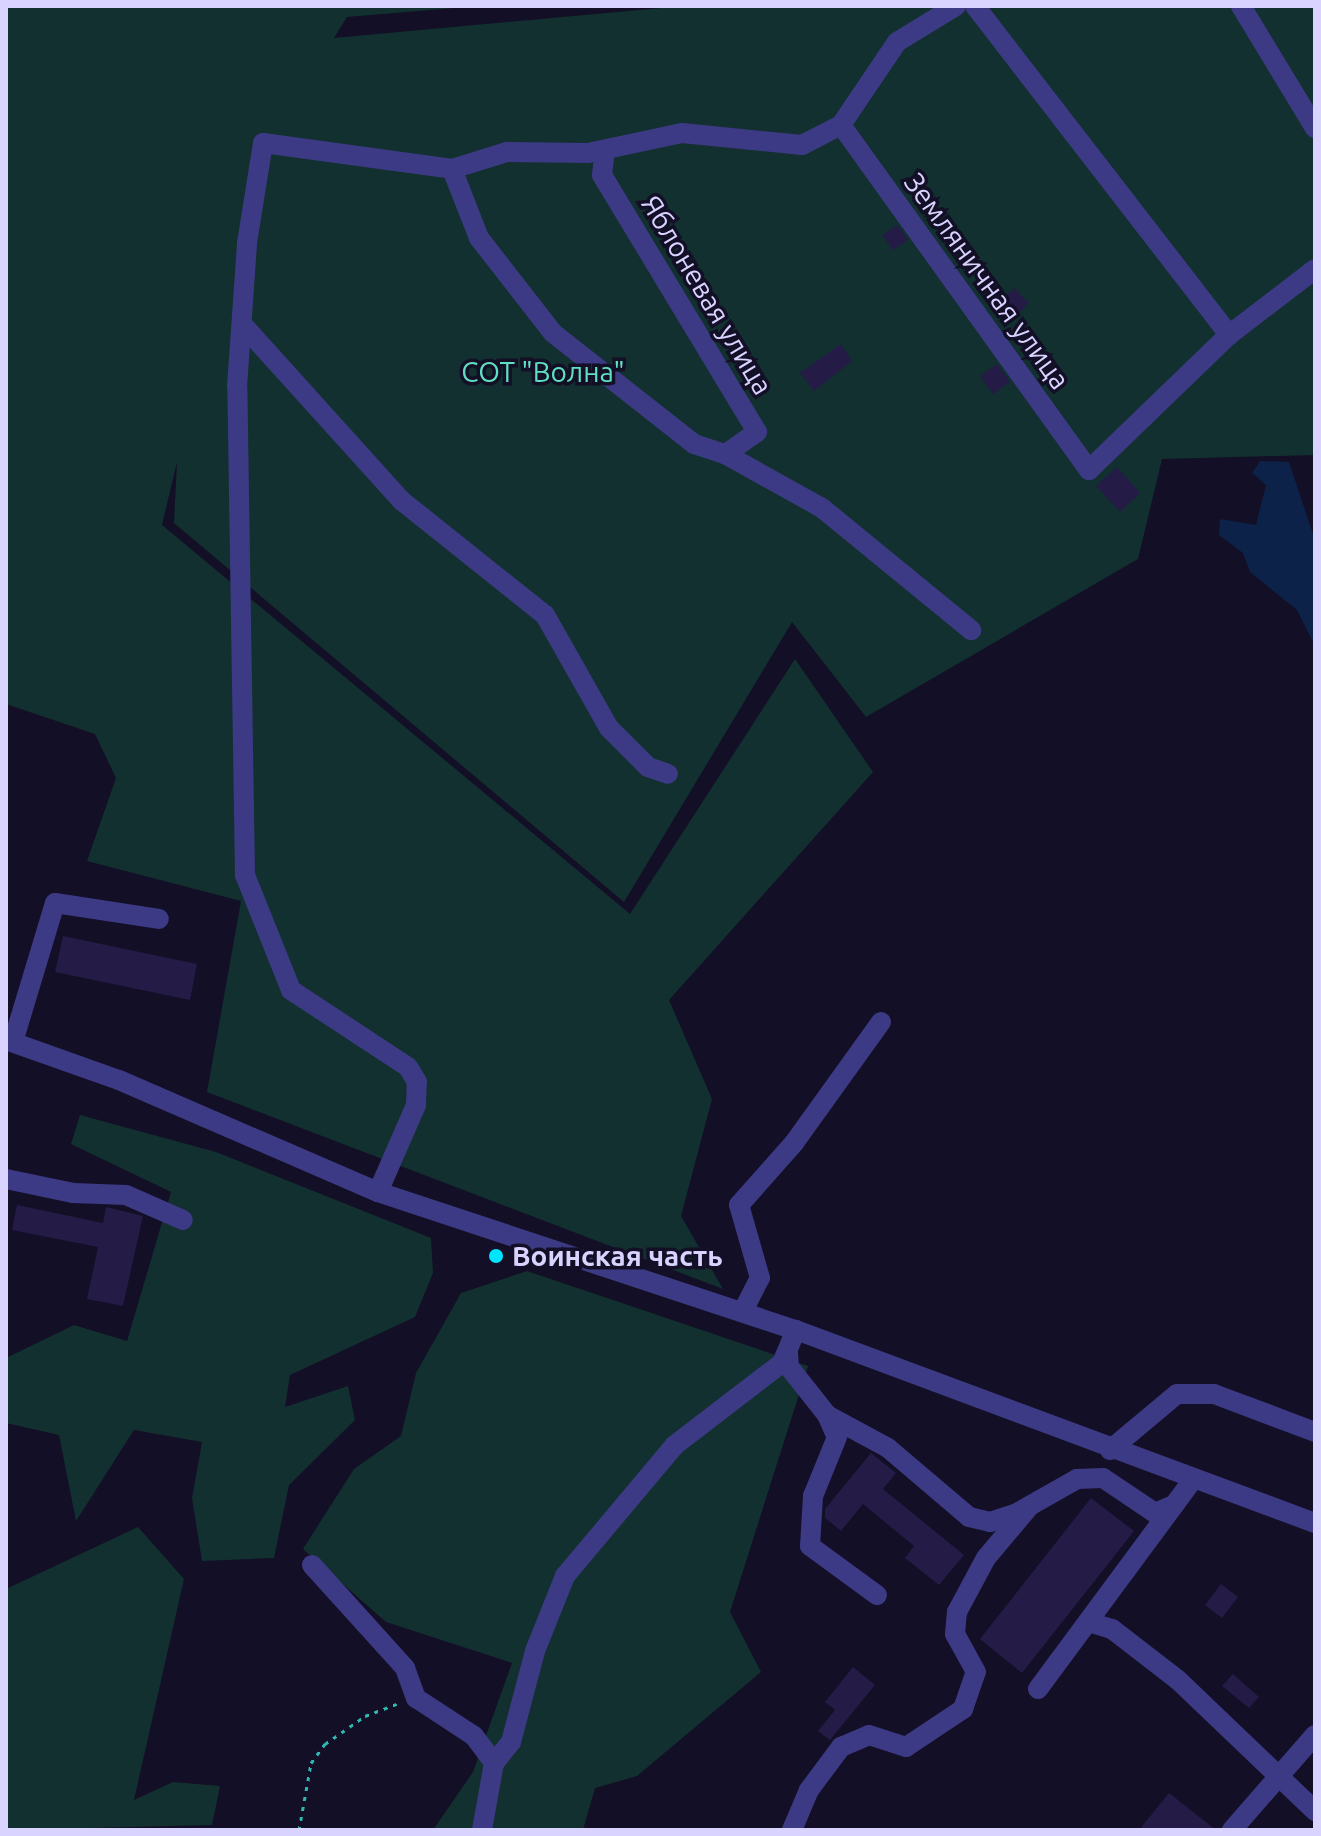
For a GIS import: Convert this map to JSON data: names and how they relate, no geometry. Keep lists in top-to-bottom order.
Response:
{
  "streets": {
    "street": ["Земляничная улица", "Яблоневая улица"]
  },
  "parks": ["СОТ \"Волна\""],
  "places": ["Воинская часть"]
}
